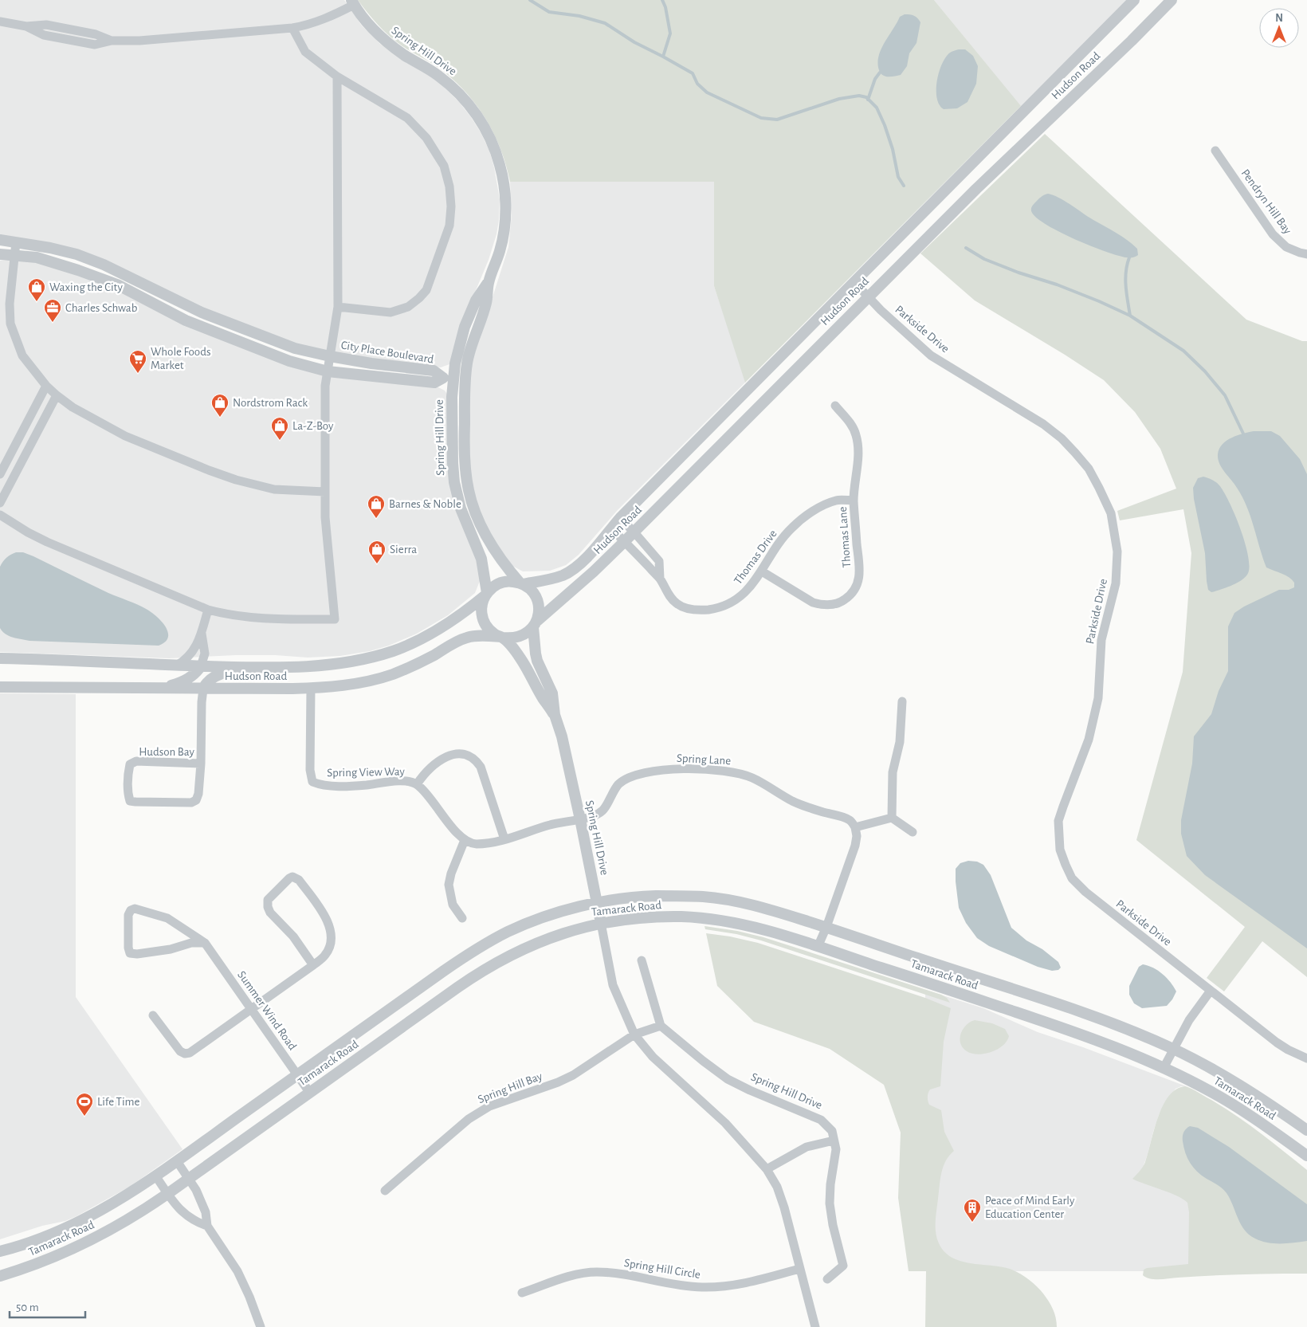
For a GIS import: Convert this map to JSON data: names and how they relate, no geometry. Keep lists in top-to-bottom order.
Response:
{
  "streets": {
    "street": [
      "Spring Hill Drive",
      "Hudson Road",
      "Pendryn Hill Bay",
      "Parkside Drive",
      "City Place Boulevard",
      "Thomas Lane",
      "Thomas Drive",
      "Hudson Bay",
      "Spring Lane",
      "Spring View Way",
      "Tamarack Road",
      "Summer Wind Road",
      "Spring Hill Bay",
      "Spring Hill Circle"
    ]
  },
  "crossings": [
    ["Spring Hill Drive", "Hudson Road"],
    ["Spring Hill Drive", "City Place Boulevard"],
    ["Spring Hill Drive", "Spring Lane"],
    ["Spring Hill Drive", "Tamarack Road"],
    ["Spring Hill Drive", "Spring Hill Bay"],
    ["Spring Hill Drive", "Spring Hill Circle"],
    ["Hudson Road", "Parkside Drive"],
    ["Hudson Road", "Thomas Drive"],
    ["Hudson Road", "Hudson Bay"],
    ["Hudson Road", "Spring View Way"],
    ["Thomas Lane", "Thomas Drive"],
    ["Tamarack Road", "Summer Wind Road"]
  ],
  "places": {
    "shop": [
      "Waxing the City",
      "Nordstrom Rack",
      "La-Z-Boy",
      "Barnes & Noble",
      "Sierra"
    ],
    "office": ["Charles Schwab"],
    "supermarket": ["Whole Foods Market"],
    "sports": ["Life Time"],
    "building": ["Peace of Mind Early Education Center"]
  },
  "scale_bar": "50 m",
  "north": "top"
}
